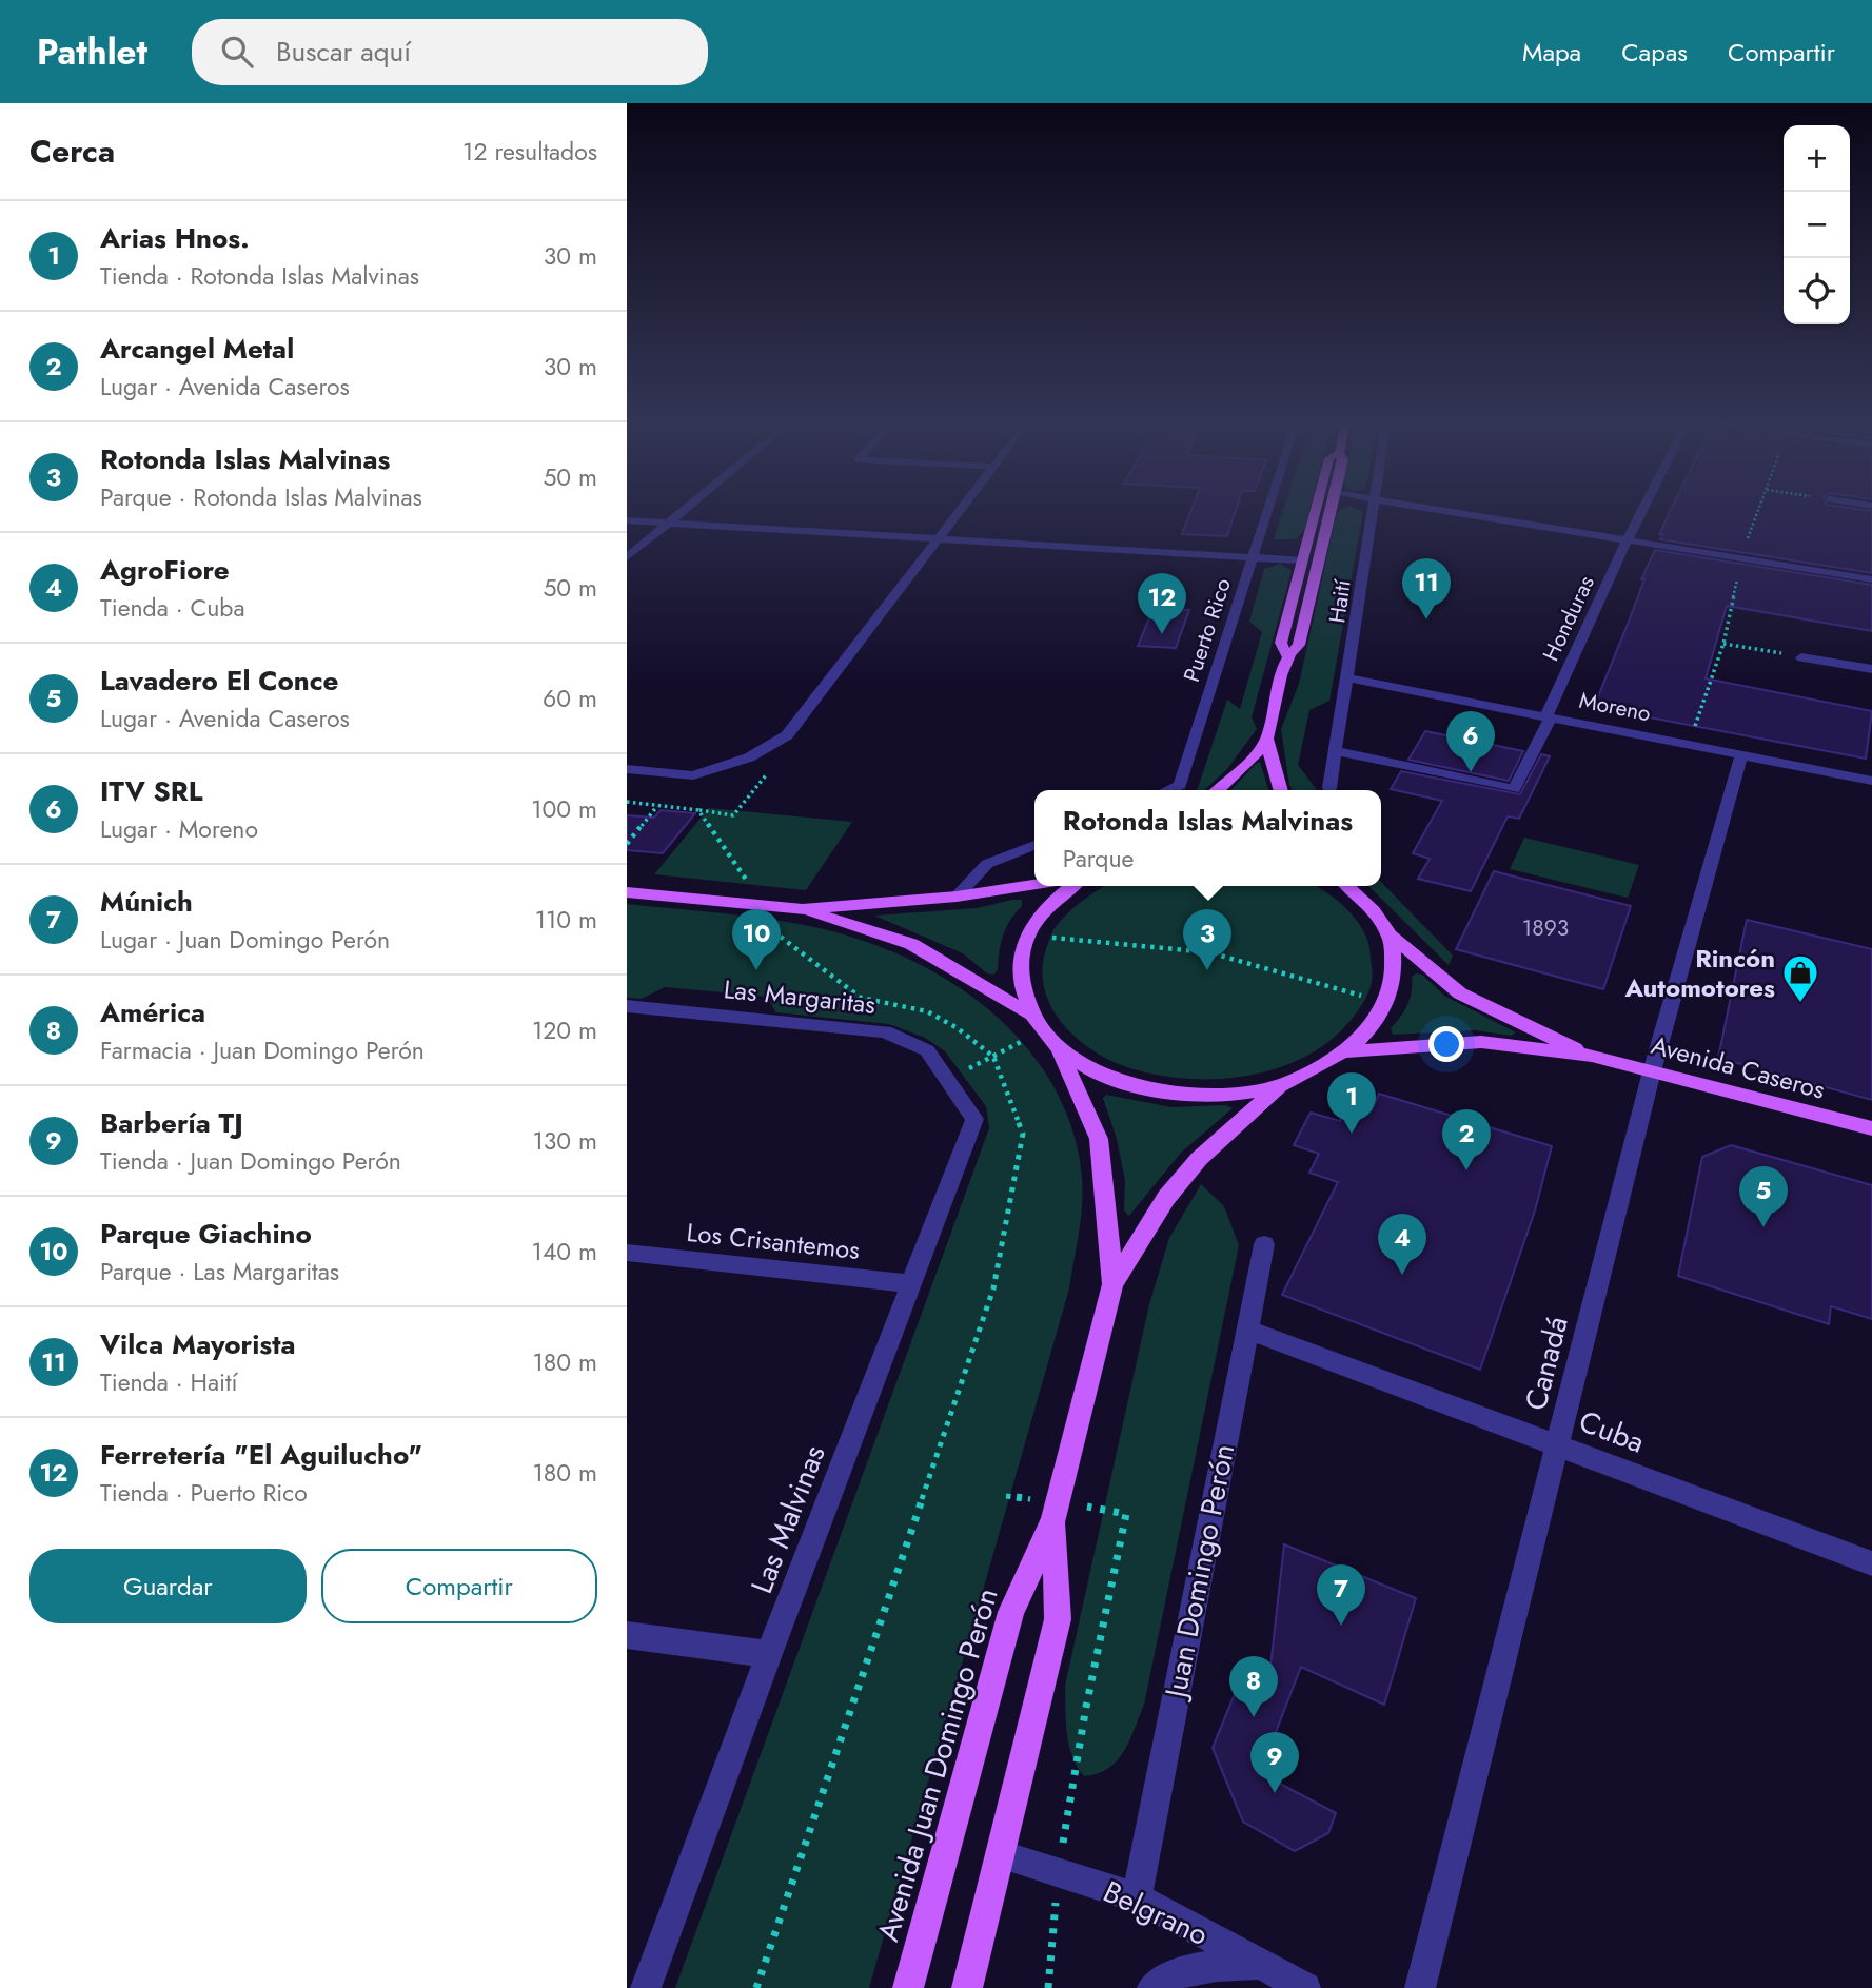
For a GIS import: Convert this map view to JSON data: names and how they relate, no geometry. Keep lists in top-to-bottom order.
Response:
{
  "streets": {
    "main road": ["Avenida Caseros", "Avenida Juan Domingo Perón"],
    "street": [
      "Haití",
      "Honduras",
      "Puerto Rico",
      "Moreno",
      "Las Margaritas",
      "Los Crisantemos",
      "Canadá",
      "Cuba",
      "Las Malvinas",
      "Juan Domingo Perón",
      "Belgrano"
    ]
  },
  "crossings": [
    ["Haití", "Honduras"],
    ["Haití", "Moreno"],
    ["Honduras", "Moreno"],
    ["Moreno", "Canadá"],
    ["Las Margaritas", "Las Malvinas"],
    ["Avenida Caseros", "Canadá"],
    ["Los Crisantemos", "Las Malvinas"],
    ["Canadá", "Cuba"],
    ["Cuba", "Juan Domingo Perón"],
    ["Juan Domingo Perón", "Belgrano"],
    ["Avenida Juan Domingo Perón", "Belgrano"]
  ],
  "places": {
    "shop": ["Rincón Automotores"]
  },
  "house_numbers": ["1893"],
  "page": {
    "header": "Pathlet",
    "search": "Buscar aquí",
    "nav": ["Mapa", "Capas", "Compartir"],
    "heading": ["Cerca", "12 resultados"],
    "map_buttons": ["+", "−"],
    "list": [
      {
        "mark": "1",
        "name": "Arias Hnos.",
        "note": "Tienda · Rotonda Islas Malvinas",
        "value": "30 m"
      },
      {
        "mark": "2",
        "name": "Arcangel Metal",
        "note": "Lugar · Avenida Caseros",
        "value": "30 m"
      },
      {
        "mark": "3",
        "name": "Rotonda Islas Malvinas",
        "note": "Parque · Rotonda Islas Malvinas",
        "value": "50 m"
      },
      {
        "mark": "4",
        "name": "AgroFiore",
        "note": "Tienda · Cuba",
        "value": "50 m"
      },
      {
        "mark": "5",
        "name": "Lavadero El Conce",
        "note": "Lugar · Avenida Caseros",
        "value": "60 m"
      },
      {
        "mark": "6",
        "name": "ITV SRL",
        "note": "Lugar · Moreno",
        "value": "100 m"
      },
      {
        "mark": "7",
        "name": "Múnich",
        "note": "Lugar · Juan Domingo Perón",
        "value": "110 m"
      },
      {
        "mark": "8",
        "name": "América",
        "note": "Farmacia · Juan Domingo Perón",
        "value": "120 m"
      },
      {
        "mark": "9",
        "name": "Barbería TJ",
        "note": "Tienda · Juan Domingo Perón",
        "value": "130 m"
      },
      {
        "mark": "10",
        "name": "Parque Giachino",
        "note": "Parque · Las Margaritas",
        "value": "140 m"
      },
      {
        "mark": "11",
        "name": "Vilca Mayorista",
        "note": "Tienda · Haití",
        "value": "180 m"
      },
      {
        "mark": "12",
        "name": "Ferretería \"El Aguilucho\"",
        "note": "Tienda · Puerto Rico",
        "value": "180 m"
      }
    ],
    "pins": [
      "11",
      "12",
      "6",
      "3",
      "10",
      "1",
      "2",
      "5",
      "4",
      "7",
      "8",
      "9"
    ],
    "popup": ["Rotonda Islas Malvinas", "Parque"],
    "buttons": ["Guardar", "Compartir"]
  }
}
